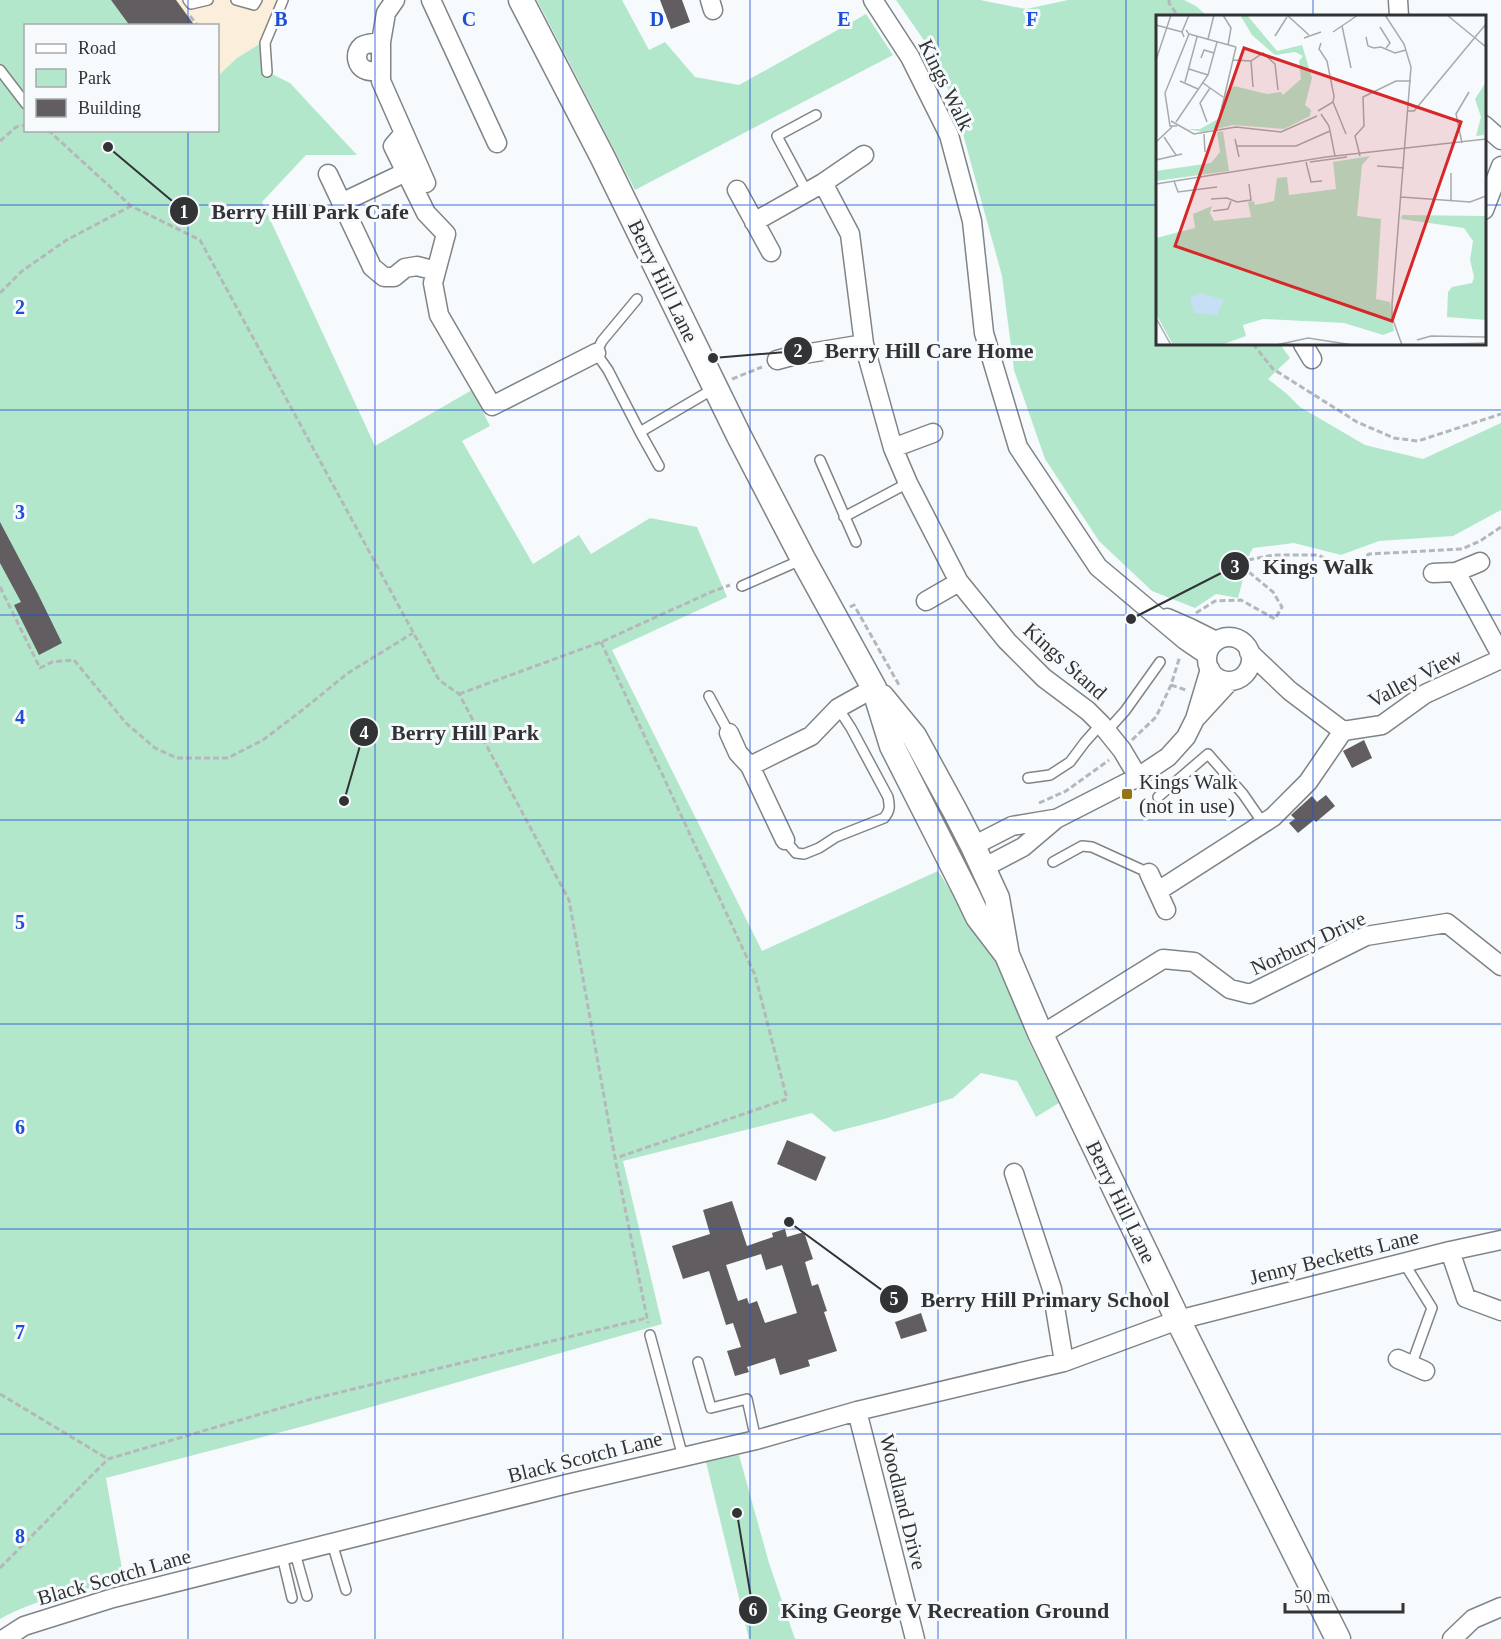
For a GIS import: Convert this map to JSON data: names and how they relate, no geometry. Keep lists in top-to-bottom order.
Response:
{
  "streets": {
    "street": [
      "Kings Walk",
      "Berry Hill Lane",
      "Kings Stand",
      "Valley View",
      "Norbury Drive",
      "Jenny Becketts Lane",
      "Black Scotch Lane",
      "Woodland Drive"
    ]
  },
  "crossings": [
    ["Berry Hill Lane", "Norbury Drive"],
    ["Berry Hill Lane", "Jenny Becketts Lane"],
    ["Berry Hill Lane", "Black Scotch Lane"],
    ["Jenny Becketts Lane", "Black Scotch Lane"],
    ["Black Scotch Lane", "Woodland Drive"]
  ],
  "places": {
    "other": [
      "Berry Hill Park Cafe",
      "Berry Hill Care Home",
      "Kings Walk",
      "Berry Hill Park",
      "Berry Hill Primary School",
      "King George V Recreation Ground"
    ],
    "transit": ["Kings Walk (not in use)"]
  },
  "legend": ["Road", "Park", "Building"],
  "scale_bar": "50 m",
  "grid": {
    "columns": [
      "B",
      "C",
      "D",
      "E",
      "F"
    ],
    "rows": [
      "2",
      "3",
      "4",
      "5",
      "6",
      "7",
      "8"
    ]
  }
}
